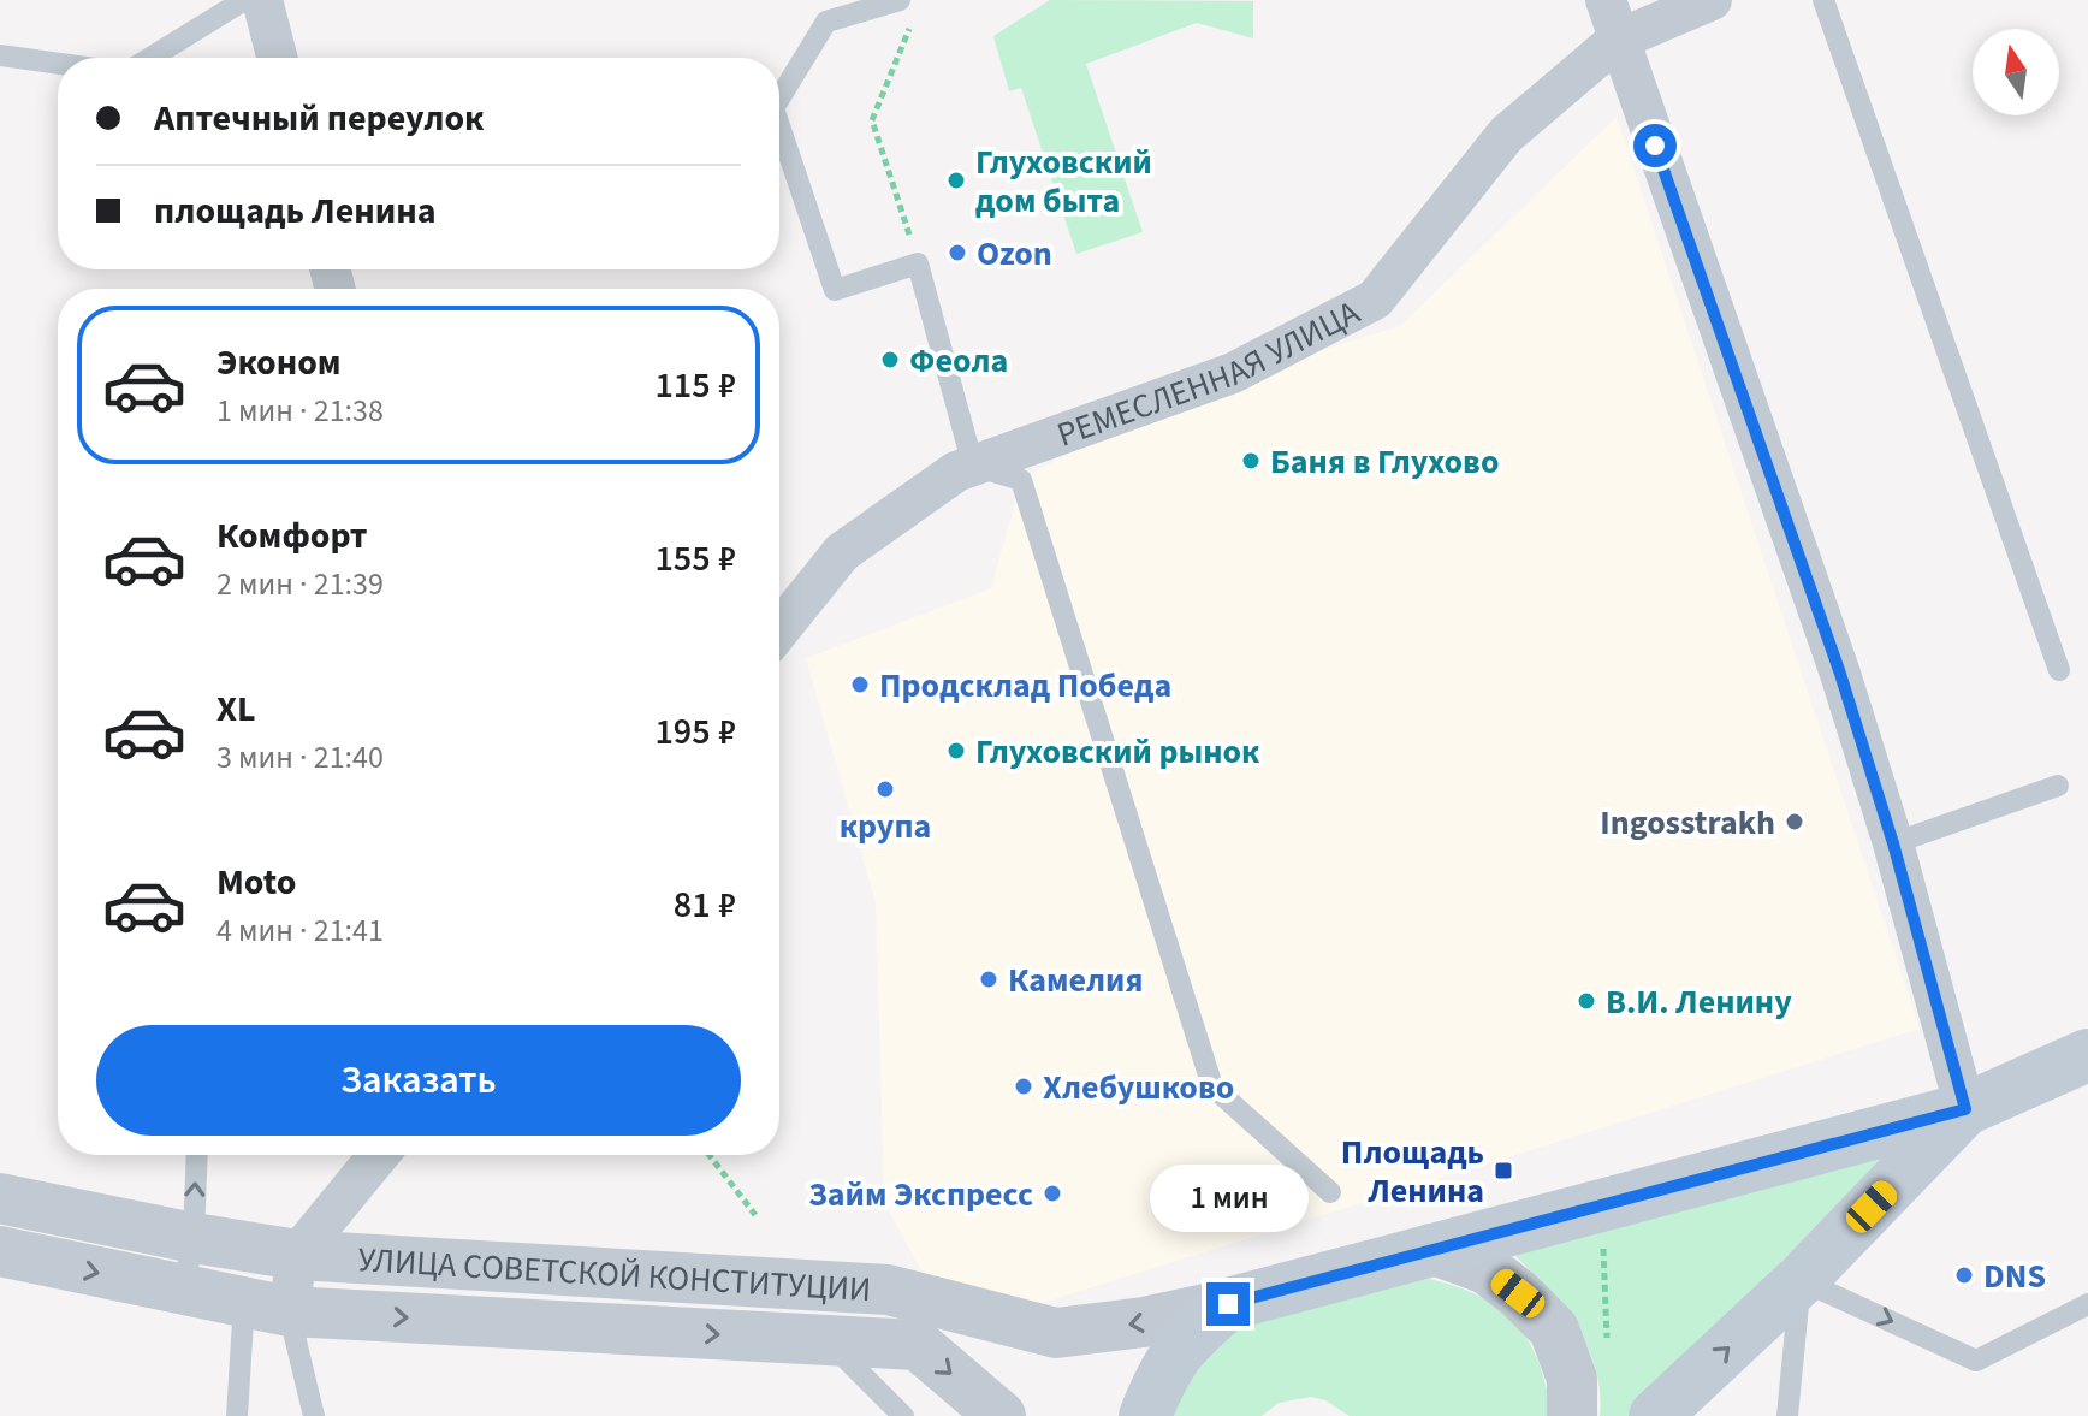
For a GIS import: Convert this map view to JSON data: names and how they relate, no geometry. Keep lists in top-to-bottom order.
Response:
{
  "streets": {
    "street": ["РЕМЕСЛЕННАЯ УЛИЦА", "УЛИЦА СОВЕТСКОЙ КОНСТИТУЦИИ"]
  },
  "places": {
    "other": [
      "Глуховский дом быта",
      "Ozon",
      "Феола",
      "Баня в Глухово",
      "Продсклад Победа",
      "Глуховский рынок",
      "крупа",
      "Ingosstrakh",
      "Камелия",
      "В.И. Ленину",
      "Хлебушково",
      "Займ Экспресс",
      "DNS"
    ],
    "transit": ["Площадь Ленина"]
  },
  "north": "top",
  "page": {
    "banner": ["Аптечный переулок", "площадь Ленина"],
    "list": [
      {
        "name": "Эконом",
        "note": "1 мин · 21:38",
        "value": "115 ₽"
      },
      {
        "name": "Комфорт",
        "note": "2 мин · 21:39",
        "value": "155 ₽"
      },
      {
        "name": "XL",
        "note": "3 мин · 21:40",
        "value": "195 ₽"
      },
      {
        "name": "Moto",
        "note": "4 мин · 21:41",
        "value": "81 ₽"
      }
    ],
    "buttons": "Заказать",
    "bubble": "1 мин"
  }
}
